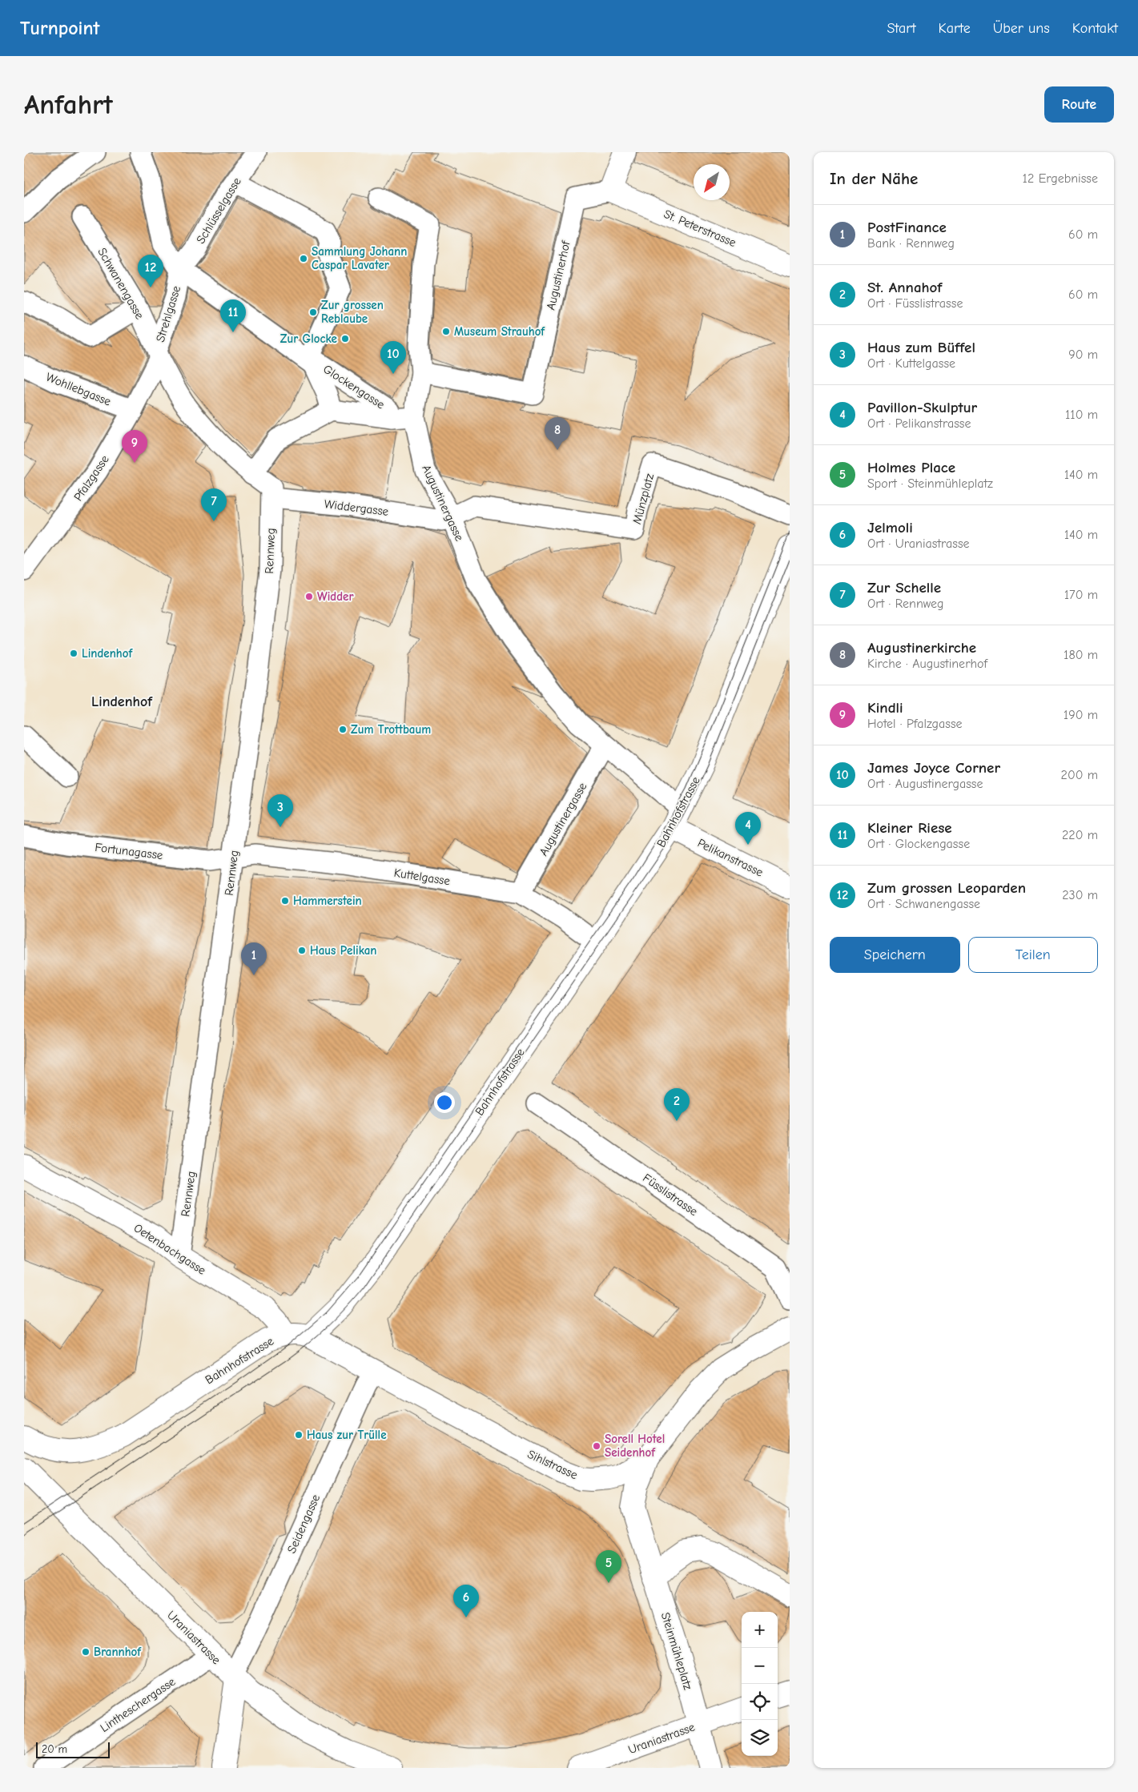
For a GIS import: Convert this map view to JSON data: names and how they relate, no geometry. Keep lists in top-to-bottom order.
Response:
{
  "streets": {
    "street": [
      "Schlüsselgasse",
      "St. Peterstrasse",
      "Augustinerhof",
      "Schwanengasse",
      "Strehlgasse",
      "Glockengasse",
      "Wohllebgasse",
      "Pfalzgasse",
      "Münzplatz",
      "Augustinergasse",
      "Widdergasse",
      "Rennweg",
      "Bahnhofstrasse",
      "Fortunagasse",
      "Pelikanstrasse",
      "Kuttelgasse",
      "Füsslistrasse",
      "Oetenbachgasse",
      "Sihlstrasse",
      "Seidengasse",
      "Uraniastrasse",
      "Steinmühleplatz",
      "Lintheschergasse"
    ]
  },
  "crossings": [
    ["Schlüsselgasse", "Strehlgasse"],
    ["Schlüsselgasse", "Glockengasse"],
    ["St. Peterstrasse", "Augustinerhof"],
    ["Augustinerhof", "Augustinergasse"],
    ["Schwanengasse", "Strehlgasse"],
    ["Schwanengasse", "Pfalzgasse"],
    ["Strehlgasse", "Glockengasse"],
    ["Strehlgasse", "Pfalzgasse"],
    ["Strehlgasse", "Widdergasse"],
    ["Strehlgasse", "Rennweg"],
    ["Glockengasse", "Augustinergasse"],
    ["Wohllebgasse", "Pfalzgasse"],
    ["Münzplatz", "Augustinergasse"],
    ["Münzplatz", "Widdergasse"],
    ["Augustinergasse", "Widdergasse"],
    ["Augustinergasse", "Bahnhofstrasse"],
    ["Augustinergasse", "Kuttelgasse"],
    ["Widdergasse", "Rennweg"],
    ["Rennweg", "Fortunagasse"],
    ["Rennweg", "Kuttelgasse"],
    ["Rennweg", "Oetenbachgasse"],
    ["Bahnhofstrasse", "Pelikanstrasse"],
    ["Bahnhofstrasse", "Kuttelgasse"],
    ["Bahnhofstrasse", "Oetenbachgasse"],
    ["Bahnhofstrasse", "Sihlstrasse"],
    ["Fortunagasse", "Kuttelgasse"],
    ["Sihlstrasse", "Seidengasse"],
    ["Sihlstrasse", "Steinmühleplatz"],
    ["Seidengasse", "Uraniastrasse"],
    ["Uraniastrasse", "Steinmühleplatz"],
    ["Uraniastrasse", "Lintheschergasse"]
  ],
  "districts": ["Lindenhof"],
  "places": [
    "Sammlung Johann Caspar Lavater",
    "Zur grossen Reblaube",
    "Museum Strauhof",
    "Zur Glocke",
    "Widder",
    "Lindenhof",
    "Zum Trottbaum",
    "Hammerstein",
    "Haus Pelikan",
    "Haus zur Trülle",
    "Sorell Hotel Seidenhof",
    "Brannhof"
  ],
  "scale_bar": "20 m",
  "north": "bottom left",
  "page": {
    "header": "Turnpoint",
    "nav": [
      "Start",
      "Karte",
      "Über uns",
      "Kontakt"
    ],
    "buttons": [
      "Route",
      ["Speichern", "Teilen"]
    ],
    "title": "Anfahrt",
    "heading": ["In der Nähe", "12 Ergebnisse"],
    "list": [
      {
        "mark": "1",
        "name": "PostFinance",
        "note": "Bank · Rennweg",
        "value": "60 m"
      },
      {
        "mark": "2",
        "name": "St. Annahof",
        "note": "Ort · Füsslistrasse",
        "value": "60 m"
      },
      {
        "mark": "3",
        "name": "Haus zum Büffel",
        "note": "Ort · Kuttelgasse",
        "value": "90 m"
      },
      {
        "mark": "4",
        "name": "Pavillon-Skulptur",
        "note": "Ort · Pelikanstrasse",
        "value": "110 m"
      },
      {
        "mark": "5",
        "name": "Holmes Place",
        "note": "Sport · Steinmühleplatz",
        "value": "140 m"
      },
      {
        "mark": "6",
        "name": "Jelmoli",
        "note": "Ort · Uraniastrasse",
        "value": "140 m"
      },
      {
        "mark": "7",
        "name": "Zur Schelle",
        "note": "Ort · Rennweg",
        "value": "170 m"
      },
      {
        "mark": "8",
        "name": "Augustinerkirche",
        "note": "Kirche · Augustinerhof",
        "value": "180 m"
      },
      {
        "mark": "9",
        "name": "Kindli",
        "note": "Hotel · Pfalzgasse",
        "value": "190 m"
      },
      {
        "mark": "10",
        "name": "James Joyce Corner",
        "note": "Ort · Augustinergasse",
        "value": "200 m"
      },
      {
        "mark": "11",
        "name": "Kleiner Riese",
        "note": "Ort · Glockengasse",
        "value": "220 m"
      },
      {
        "mark": "12",
        "name": "Zum grossen Leoparden",
        "note": "Ort · Schwanengasse",
        "value": "230 m"
      }
    ],
    "pins": [
      "12",
      "11",
      "10",
      "8",
      "9",
      "7",
      "3",
      "4",
      "1",
      "2",
      "5",
      "6"
    ],
    "map_buttons": ["+", "−"],
    "scale": "20 m"
  }
}
